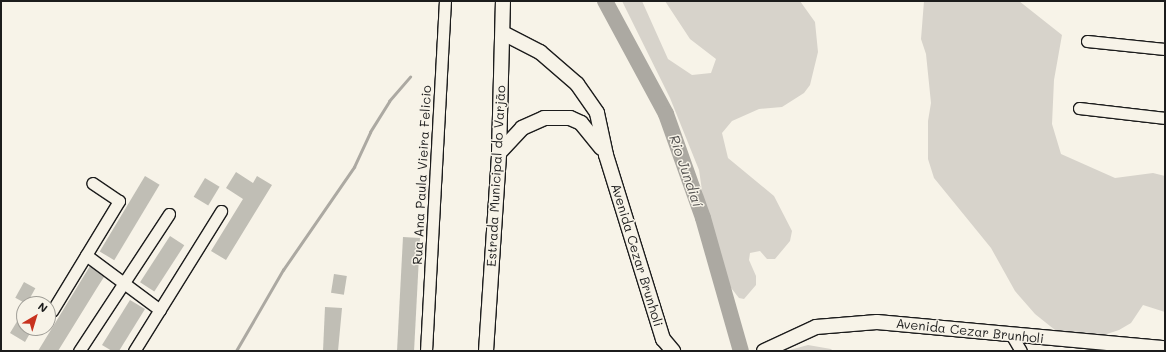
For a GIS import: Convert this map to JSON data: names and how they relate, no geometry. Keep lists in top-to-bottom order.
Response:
{
  "streets": {
    "main road": ["Estrada Municipal do Varjão", "Avenida Cezar Brunholi"],
    "street": ["Rua Ana Paula Vieira Felicio"]
  },
  "crossings": [
    ["Estrada Municipal do Varjão", "Avenida Cezar Brunholi"]
  ],
  "water": ["Rio Jundiaí"],
  "north": "top right"
}
